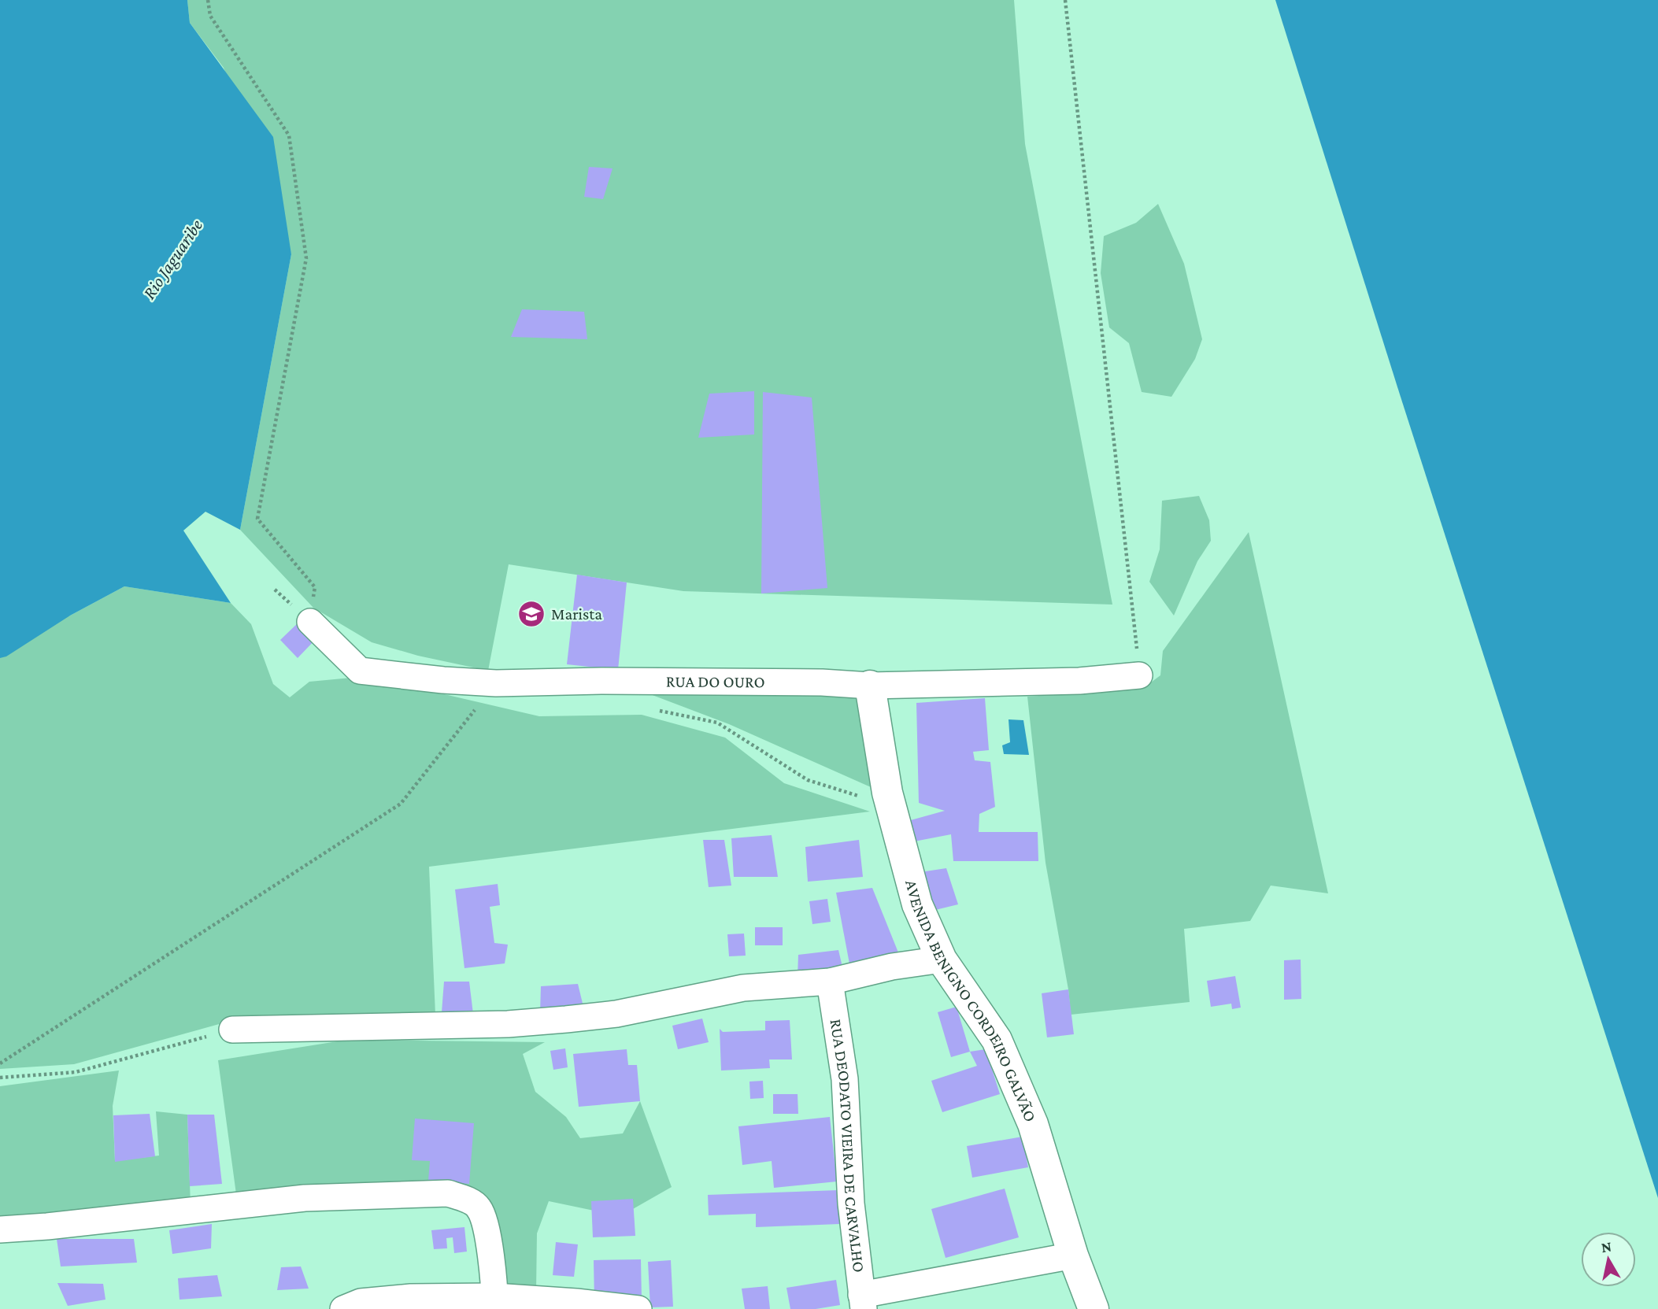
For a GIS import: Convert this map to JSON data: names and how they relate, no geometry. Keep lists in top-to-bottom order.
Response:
{
  "streets": {
    "main road": ["AVENIDA BENIGNO CORDEIRO GALVÃO"],
    "street": ["RUA DO OURO", "RUA DEODATO VIEIRA DE CARVALHO"]
  },
  "crossings": [
    ["RUA DO OURO", "AVENIDA BENIGNO CORDEIRO GALVÃO"]
  ],
  "water": ["Rio Jaguaribe"],
  "places": {
    "school or university": ["Marista"]
  },
  "north": "top"
}
